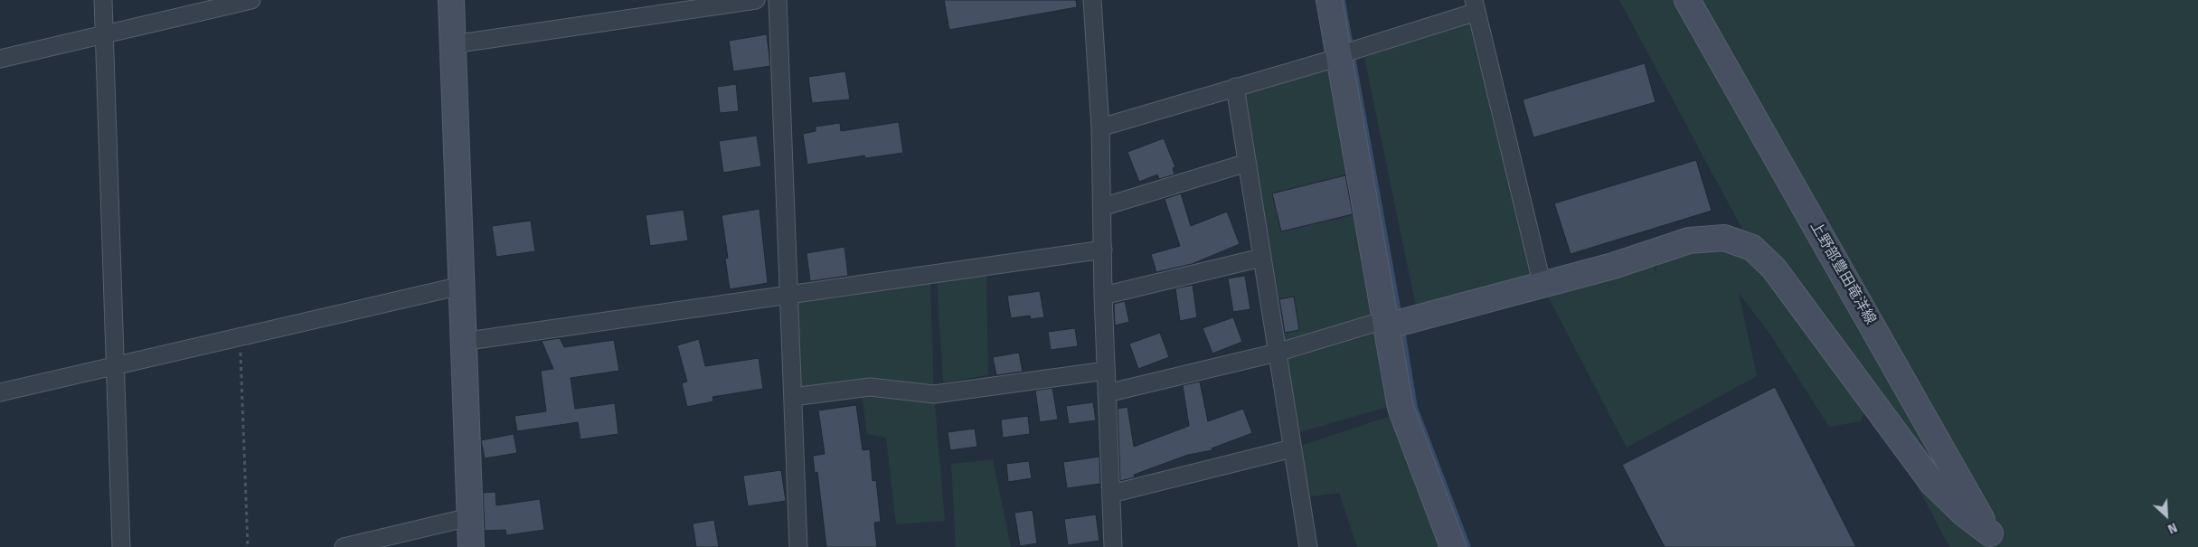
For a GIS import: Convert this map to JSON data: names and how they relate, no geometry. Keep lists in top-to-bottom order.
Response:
{
  "streets": {
    "street": ["上野部豊田竜洋線"]
  },
  "north": "bottom right"
}
